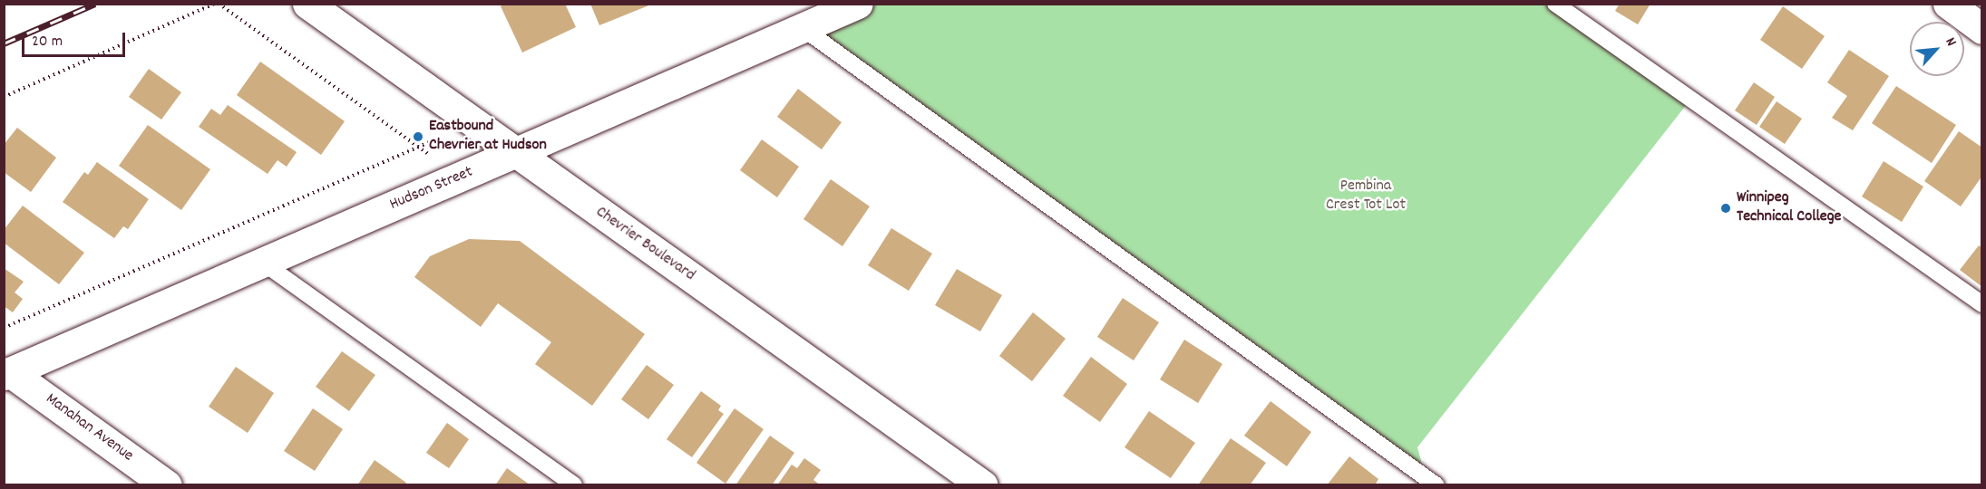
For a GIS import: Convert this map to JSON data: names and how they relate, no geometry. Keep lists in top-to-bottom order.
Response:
{
  "streets": {
    "street": ["Hudson Street", "Chevrier Boulevard", "Manahan Avenue"]
  },
  "crossings": [
    ["Hudson Street", "Chevrier Boulevard"],
    ["Hudson Street", "Manahan Avenue"]
  ],
  "parks": ["Pembina Crest Tot Lot"],
  "places": ["Eastbound Chevrier at Hudson", "Winnipeg Technical College"],
  "scale_bar": "20 m",
  "north": "top right"
}
